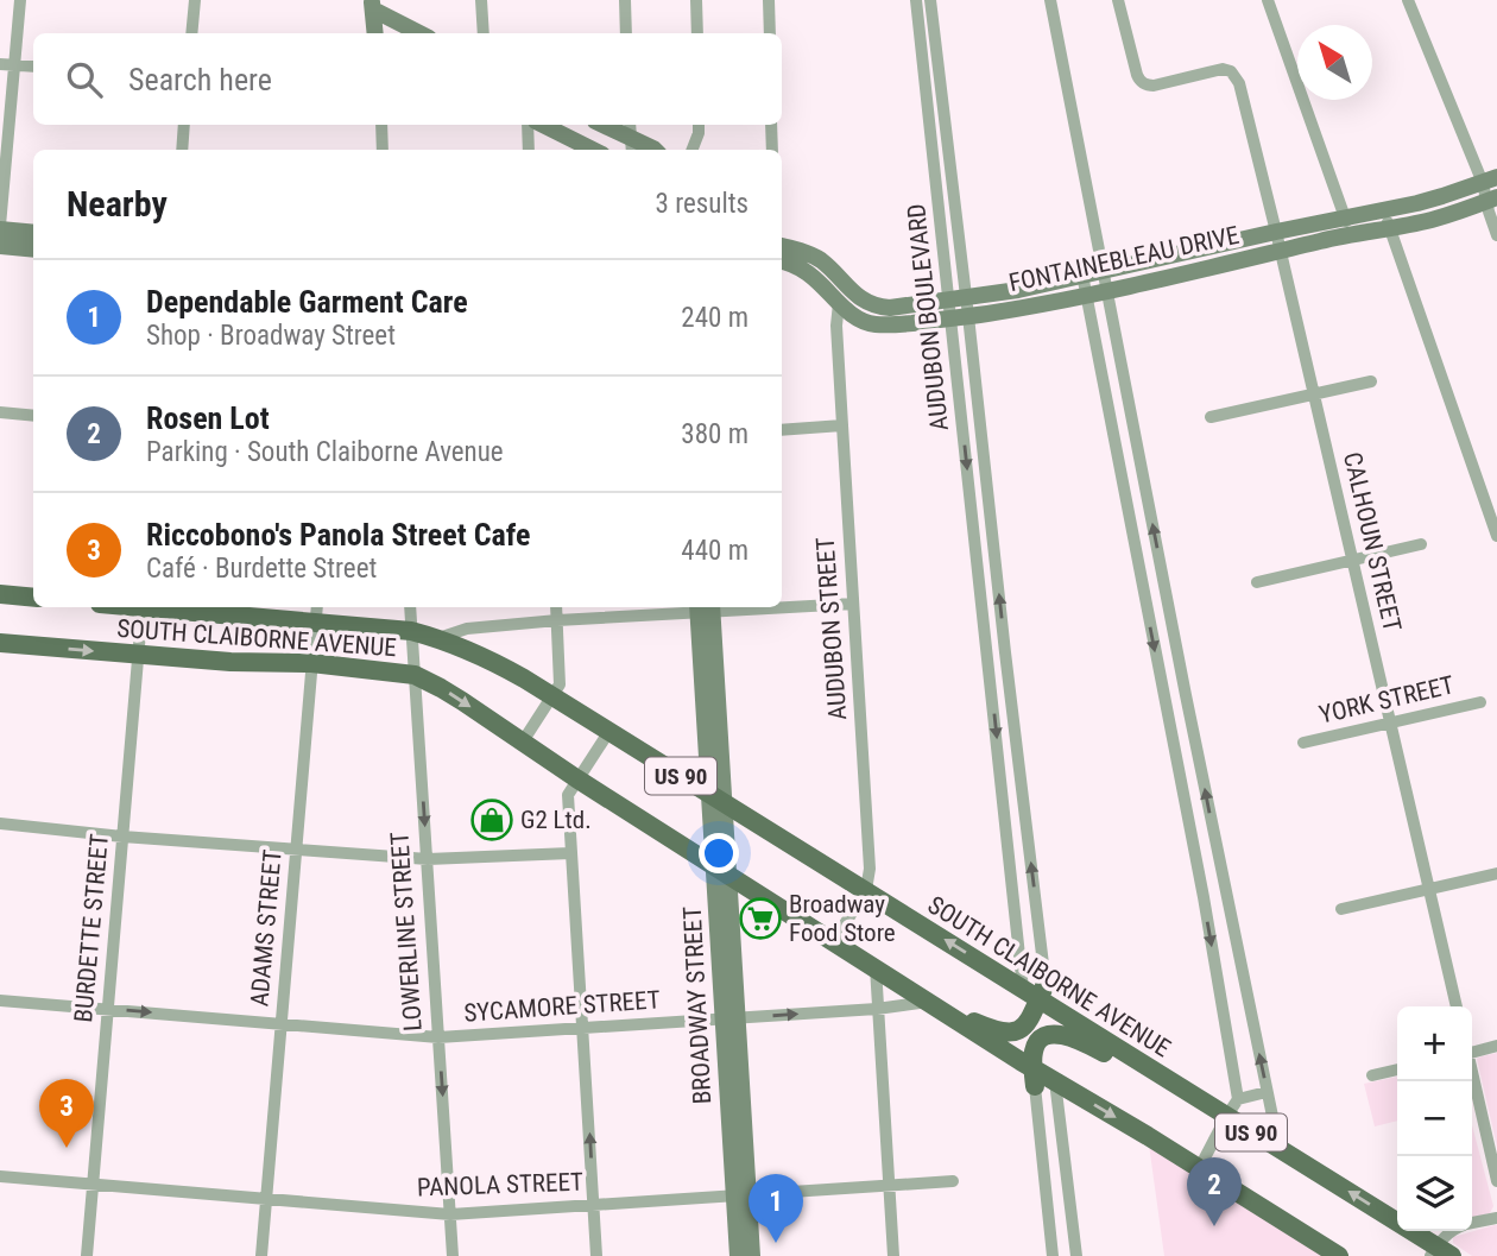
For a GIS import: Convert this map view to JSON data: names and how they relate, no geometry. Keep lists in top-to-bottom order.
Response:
{
  "streets": {
    "main road": ["SOUTH CLAIBORNE AVENUE", "US 90"],
    "street": [
      "FONTAINEBLEAU DRIVE",
      "AUDUBON BOULEVARD",
      "CALHOUN STREET",
      "AUDUBON STREET",
      "YORK STREET",
      "BURDETTE STREET",
      "ADAMS STREET",
      "LOWERLINE STREET",
      "BROADWAY STREET",
      "SYCAMORE STREET",
      "PANOLA STREET"
    ]
  },
  "crossings": [
    ["FONTAINEBLEAU DRIVE", "AUDUBON BOULEVARD"],
    ["FONTAINEBLEAU DRIVE", "CALHOUN STREET"],
    ["FONTAINEBLEAU DRIVE", "AUDUBON STREET"],
    ["AUDUBON BOULEVARD", "SOUTH CLAIBORNE AVENUE"],
    ["CALHOUN STREET", "YORK STREET"],
    ["AUDUBON STREET", "SOUTH CLAIBORNE AVENUE"],
    ["SOUTH CLAIBORNE AVENUE", "BURDETTE STREET"],
    ["SOUTH CLAIBORNE AVENUE", "ADAMS STREET"],
    ["SOUTH CLAIBORNE AVENUE", "LOWERLINE STREET"],
    ["SOUTH CLAIBORNE AVENUE", "BROADWAY STREET"],
    ["SOUTH CLAIBORNE AVENUE", "SYCAMORE STREET"],
    ["BURDETTE STREET", "SYCAMORE STREET"],
    ["BURDETTE STREET", "PANOLA STREET"],
    ["ADAMS STREET", "SYCAMORE STREET"],
    ["ADAMS STREET", "PANOLA STREET"],
    ["LOWERLINE STREET", "SYCAMORE STREET"],
    ["LOWERLINE STREET", "PANOLA STREET"],
    ["BROADWAY STREET", "SYCAMORE STREET"],
    ["BROADWAY STREET", "PANOLA STREET"]
  ],
  "one_way": ["LOWERLINE STREET"],
  "places": {
    "shop": ["G2 Ltd."],
    "supermarket": ["Broadway Food Store"]
  },
  "north": "top left",
  "page": {
    "search": "Search here",
    "heading": ["Nearby", "3 results"],
    "list": [
      {
        "mark": "1",
        "name": "Dependable Garment Care",
        "note": "Shop · Broadway Street",
        "value": "240 m"
      },
      {
        "mark": "2",
        "name": "Rosen Lot",
        "note": "Parking · South Claiborne Avenue",
        "value": "380 m"
      },
      {
        "mark": "3",
        "name": "Riccobono's Panola Street Cafe",
        "note": "Café · Burdette Street",
        "value": "440 m"
      }
    ],
    "map_buttons": ["+", "−"],
    "pins": ["3", "2", "1"]
  }
}
